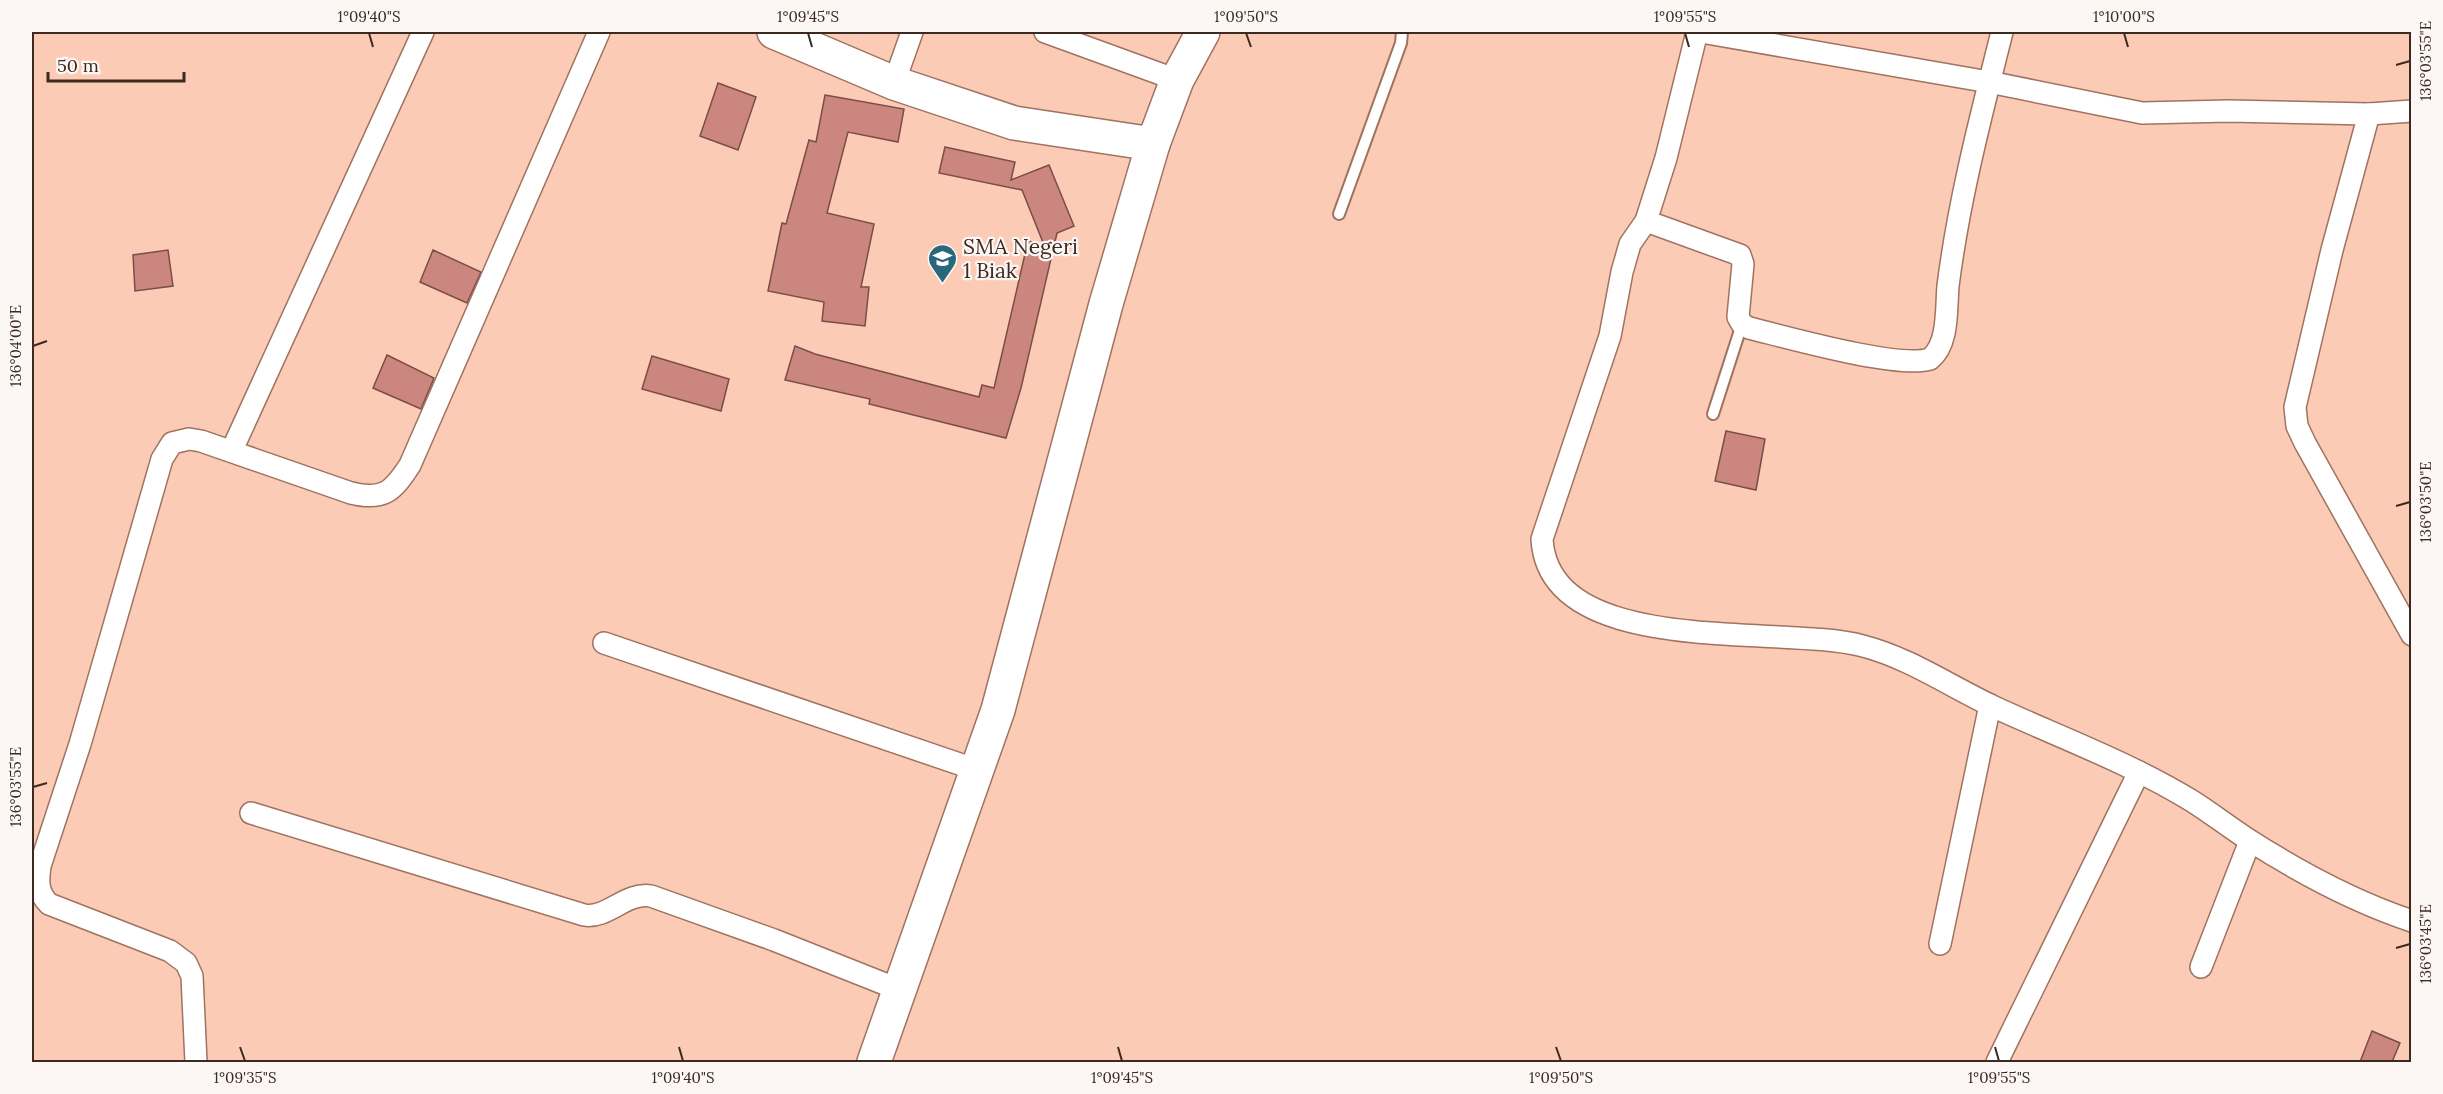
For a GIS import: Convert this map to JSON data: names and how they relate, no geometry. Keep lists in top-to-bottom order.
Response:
{
  "places": {
    "school or university": ["SMA Negeri 1 Biak"]
  },
  "scale_bar": "50 m",
  "coordinates": [
    "1°09'40\"S",
    "1°09'45\"S",
    "1°09'50\"S",
    "1°09'55\"S",
    "1°10'00\"S",
    "136°03'55\"E",
    "136°04'00\"E",
    "136°03'50\"E",
    "136°03'45\"E",
    "1°09'35\"S"
  ]
}
